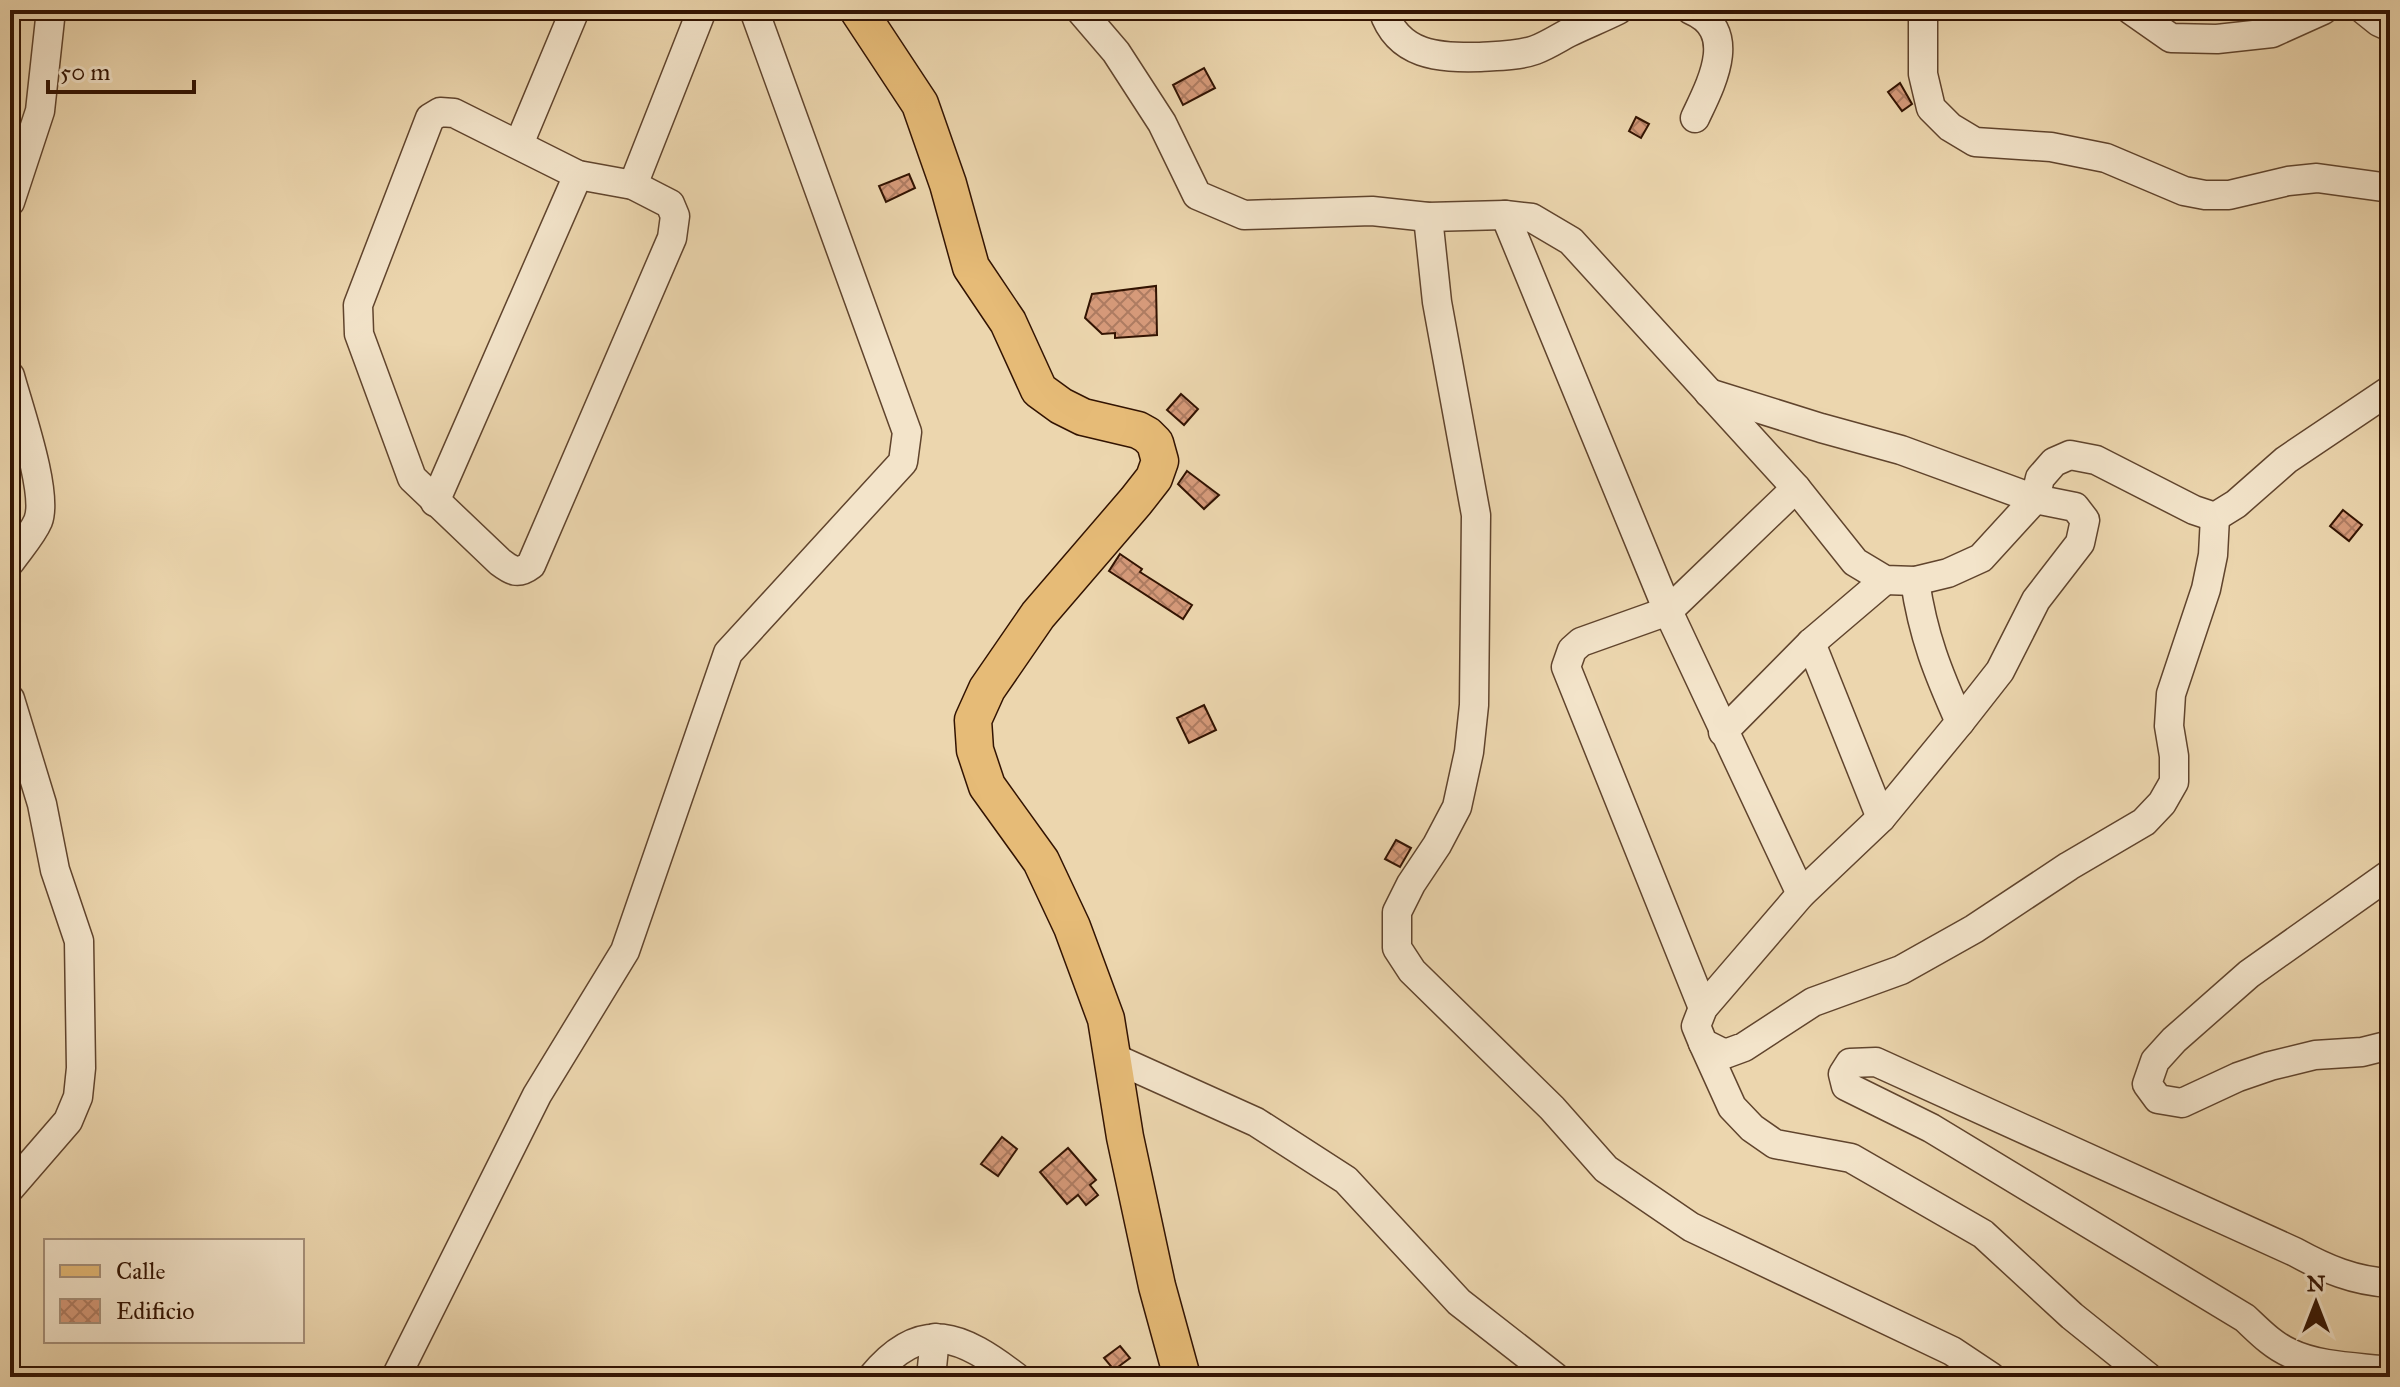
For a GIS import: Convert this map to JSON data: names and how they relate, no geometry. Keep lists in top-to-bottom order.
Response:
{
  "legend": ["Calle", "Edificio"],
  "scale_bar": "50 m",
  "north": "top"
}
